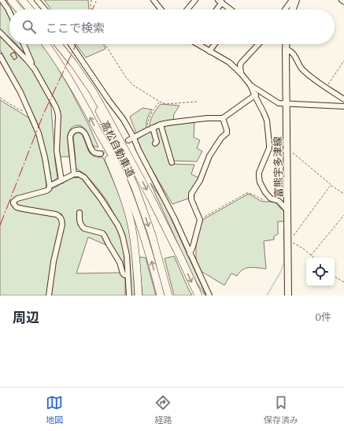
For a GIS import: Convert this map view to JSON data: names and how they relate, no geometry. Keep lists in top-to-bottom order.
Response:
{
  "streets": {
    "highway": ["高松自動車道"],
    "main road": ["富熊宇多津線"]
  },
  "page": {
    "search": "ここで検索",
    "heading": ["周辺", "0件"],
    "nav": ["地図", "経路", "保存済み"]
  }
}
